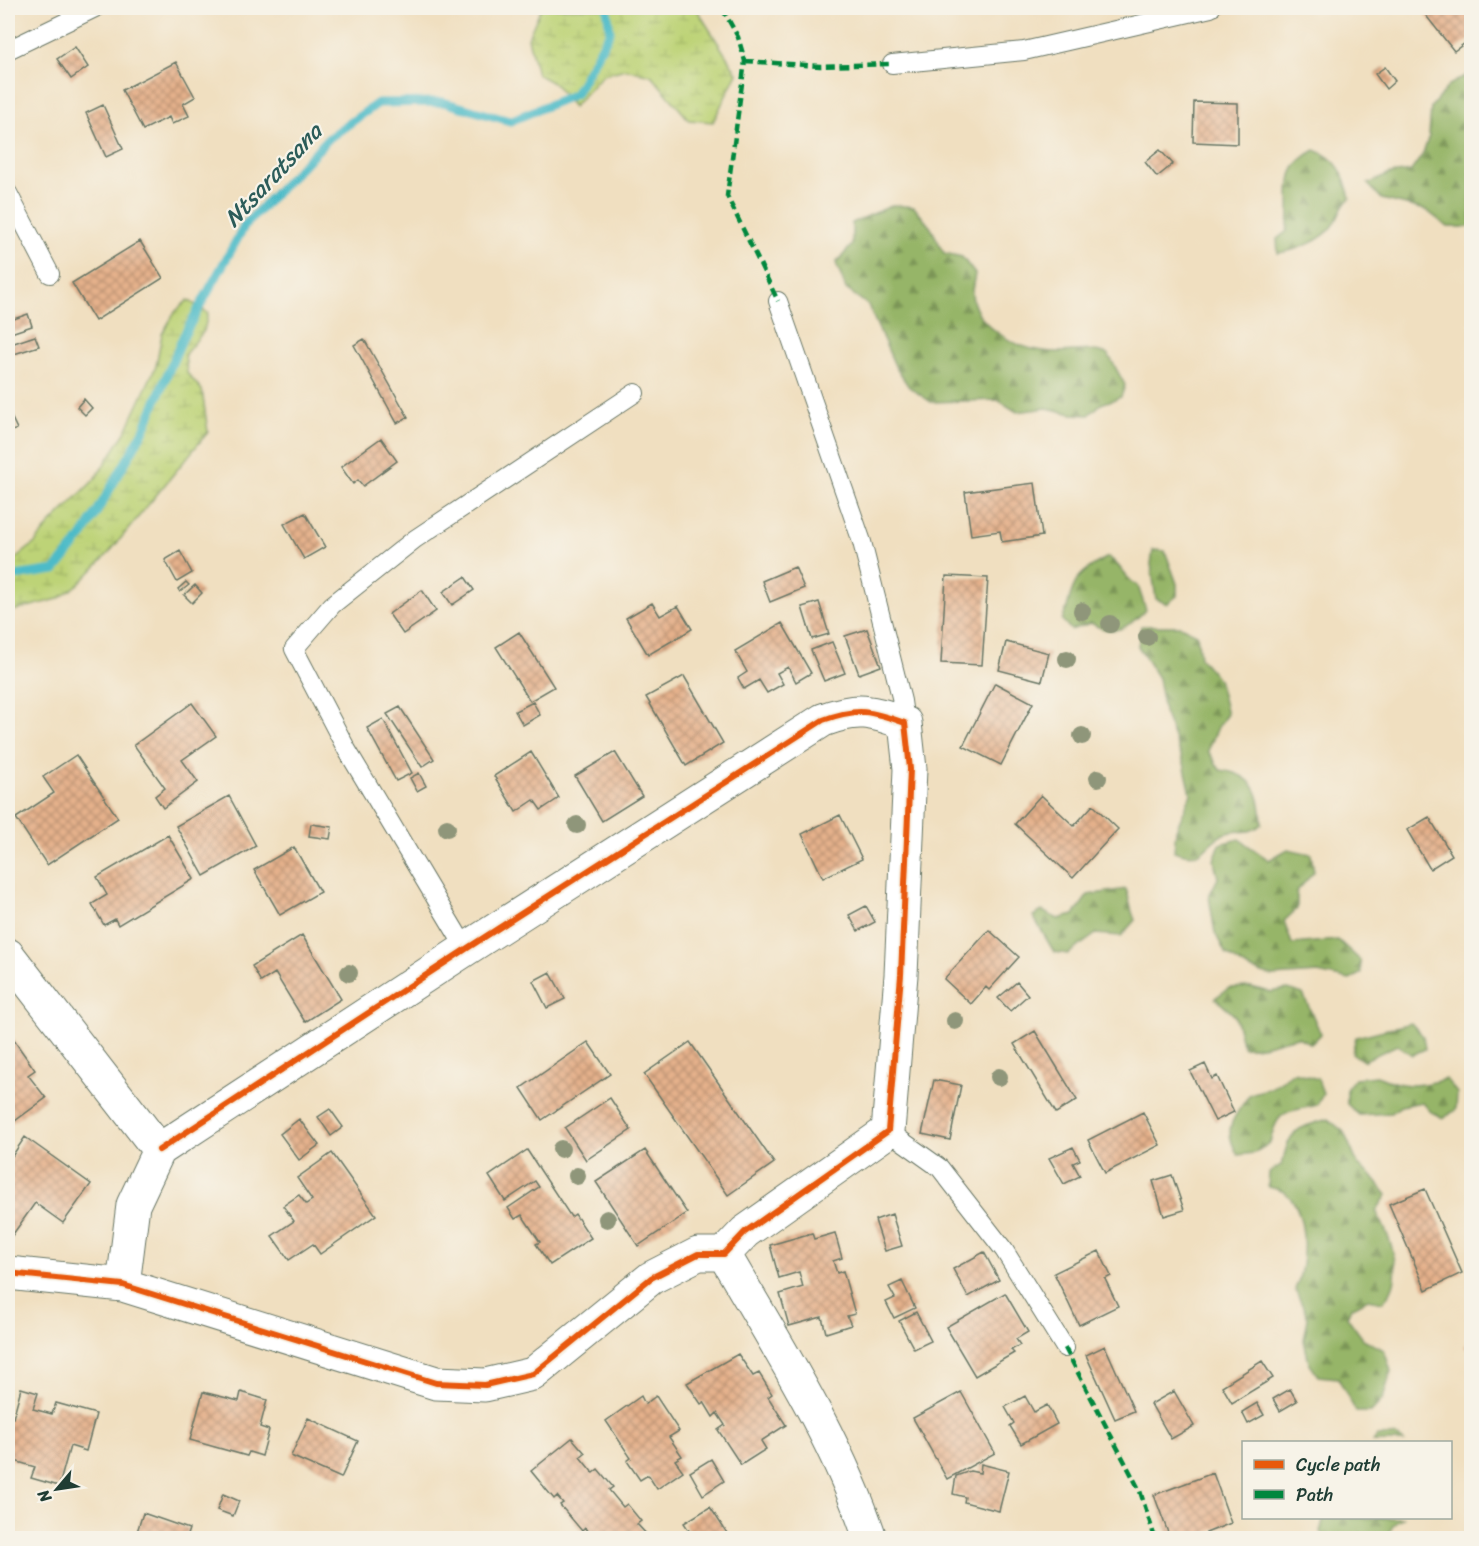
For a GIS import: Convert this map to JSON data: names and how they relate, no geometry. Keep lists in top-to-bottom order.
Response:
{
  "water": ["Ntsaratsana"],
  "legend": ["Cycle path", "Path"],
  "north": "bottom left"
}
